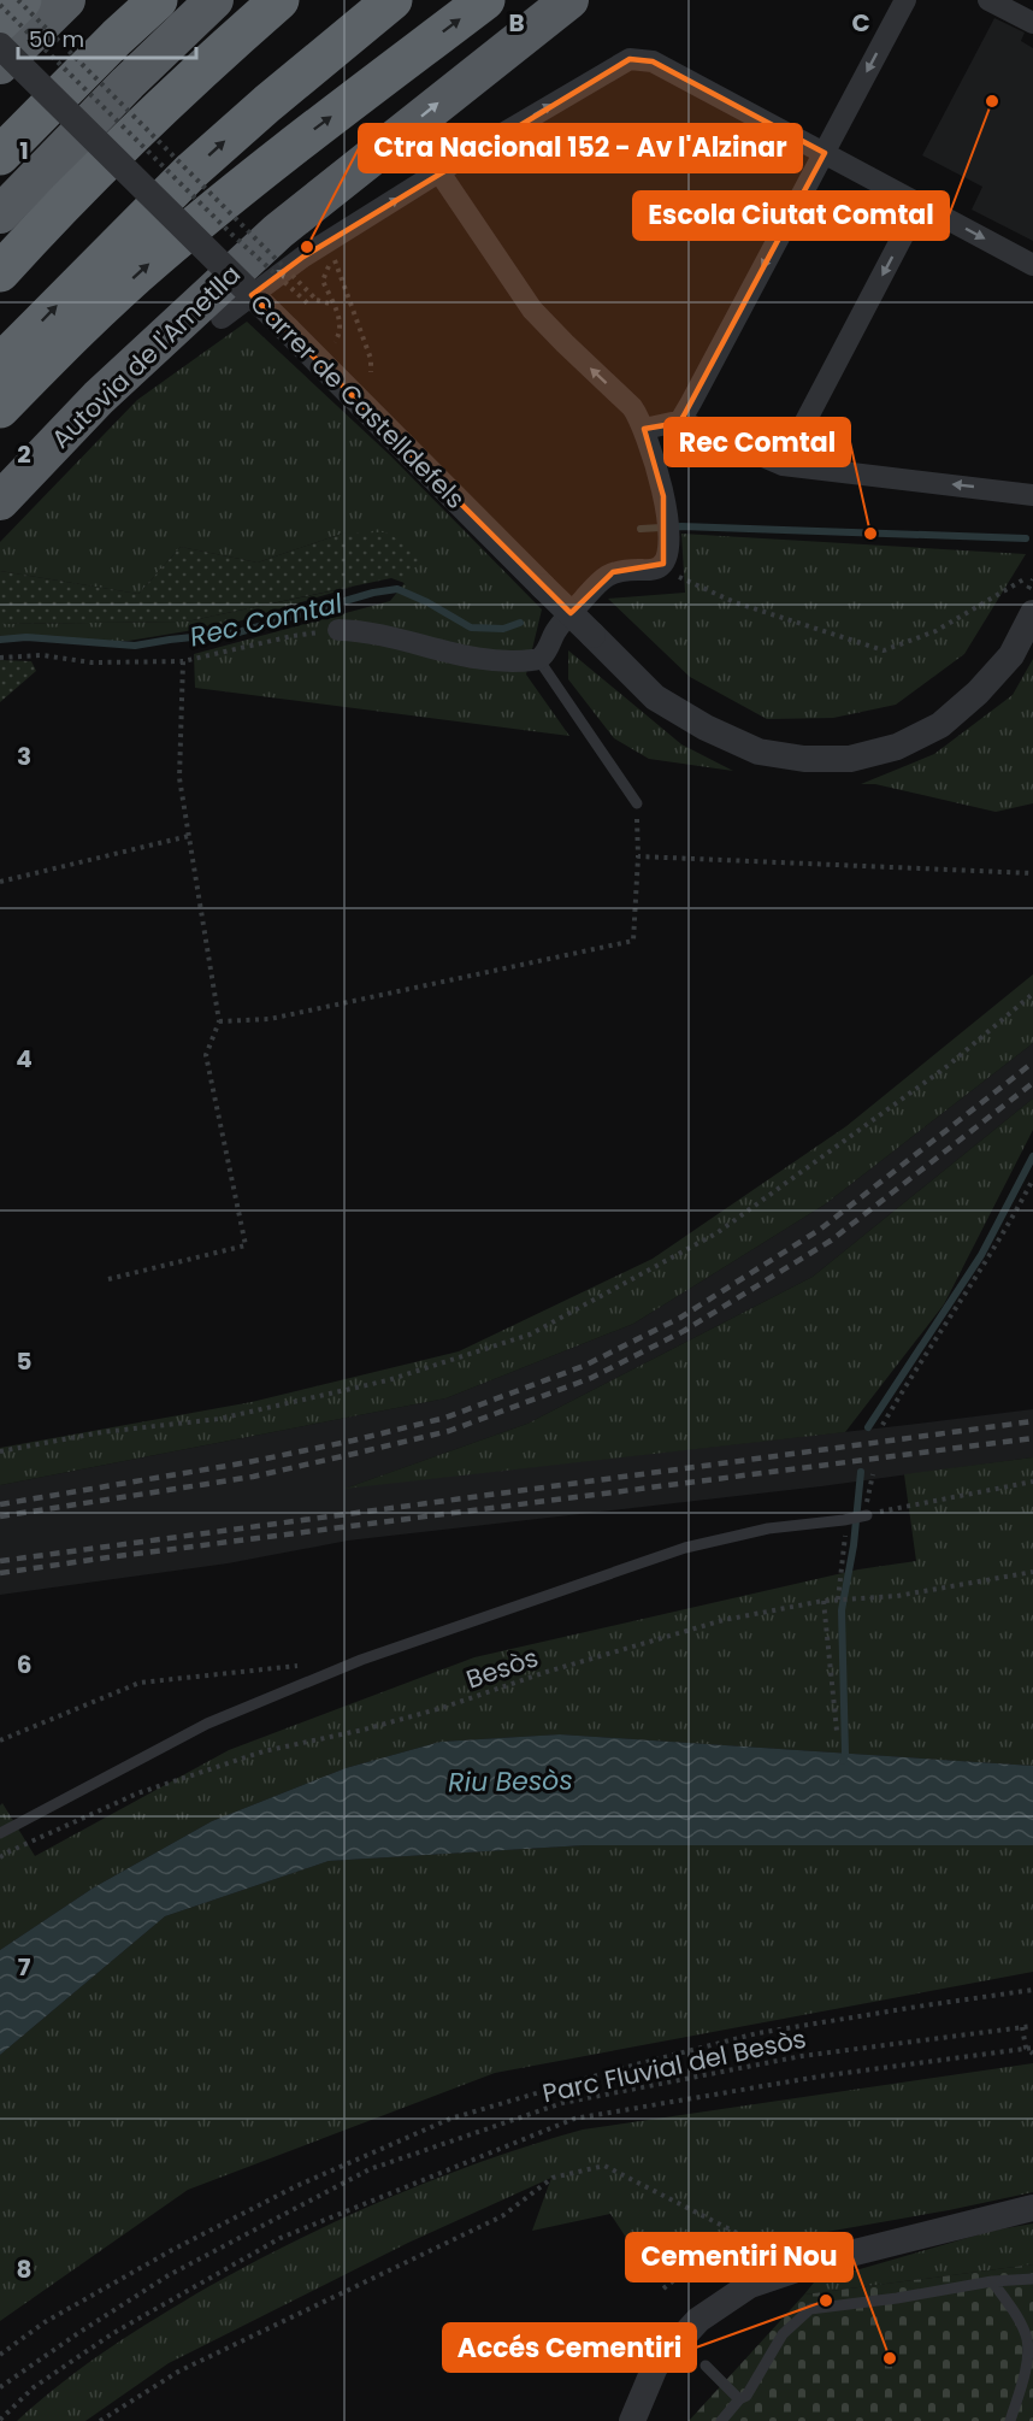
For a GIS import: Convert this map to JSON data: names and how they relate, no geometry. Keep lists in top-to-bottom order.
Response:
{
  "streets": {
    "highway": ["Autovia de l'Ametlla"],
    "street": ["Carrer de Castelldefels"],
    "path": ["Besòs", "Parc Fluvial del Besòs"]
  },
  "water": ["Rec Comtal", "Riu Besòs"],
  "places": [
    "Escola Ciutat Comtal",
    "Ctra Nacional 152 - Av l'Alzinar",
    "Rec Comtal",
    "Accés Cementiri",
    "Cementiri Nou"
  ],
  "scale_bar": "50 m",
  "grid": {
    "columns": ["B", "C"],
    "rows": [
      "1",
      "2",
      "3",
      "4",
      "5",
      "6",
      "7",
      "8"
    ]
  }
}
